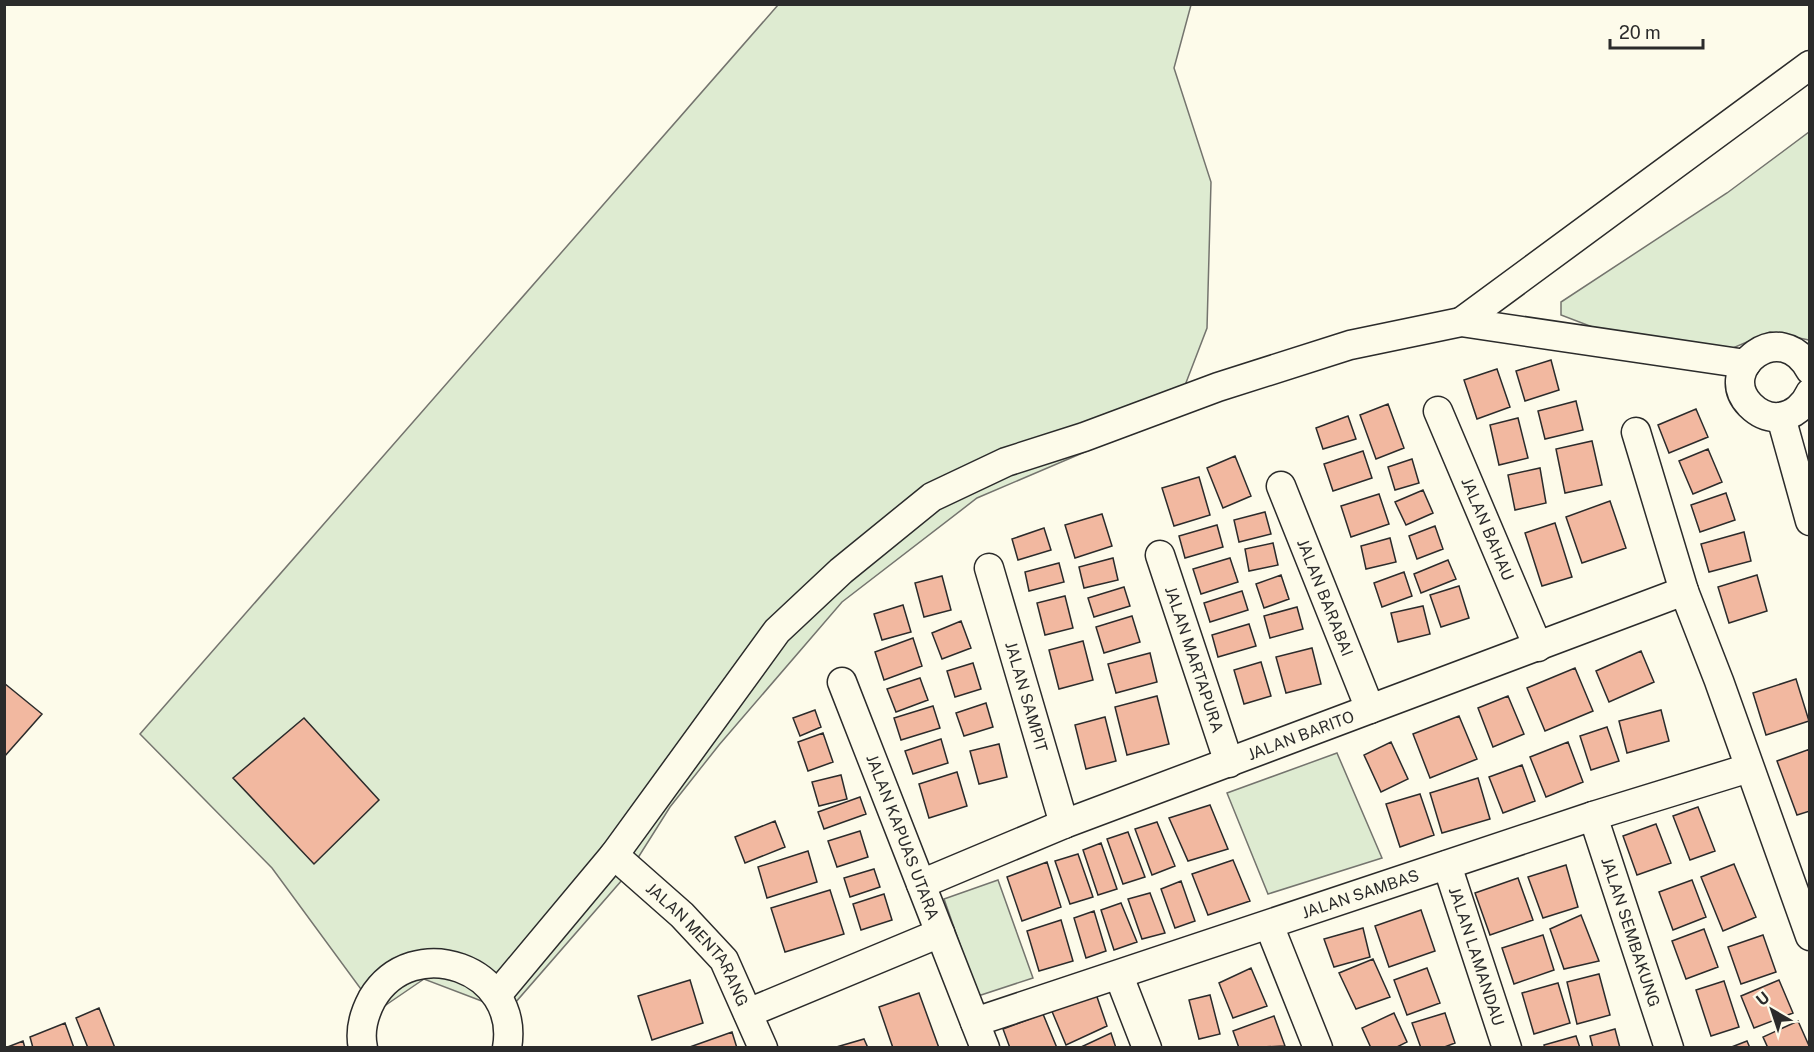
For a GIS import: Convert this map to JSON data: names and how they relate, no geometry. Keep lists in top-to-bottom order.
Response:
{
  "streets": {
    "street": [
      "JALAN BAHAU",
      "JALAN BARABAI",
      "JALAN MARTAPURA",
      "JALAN SAMPIT",
      "JALAN BARITO",
      "JALAN KAPUAS UTARA",
      "JALAN SAMBAS",
      "JALAN SEMBAKUNG",
      "JALAN MENTARANG",
      "JALAN LAMANDAU"
    ]
  },
  "crossings": [
    ["JALAN BAHAU", "JALAN BARITO"],
    ["JALAN BARABAI", "JALAN BARITO"],
    ["JALAN MARTAPURA", "JALAN BARITO"],
    ["JALAN SAMPIT", "JALAN BARITO"],
    ["JALAN BARITO", "JALAN KAPUAS UTARA"],
    ["JALAN KAPUAS UTARA", "JALAN MENTARANG"],
    ["JALAN SAMBAS", "JALAN SEMBAKUNG"],
    ["JALAN SAMBAS", "JALAN LAMANDAU"]
  ],
  "scale_bar": "20 m",
  "north": "top left"
}
